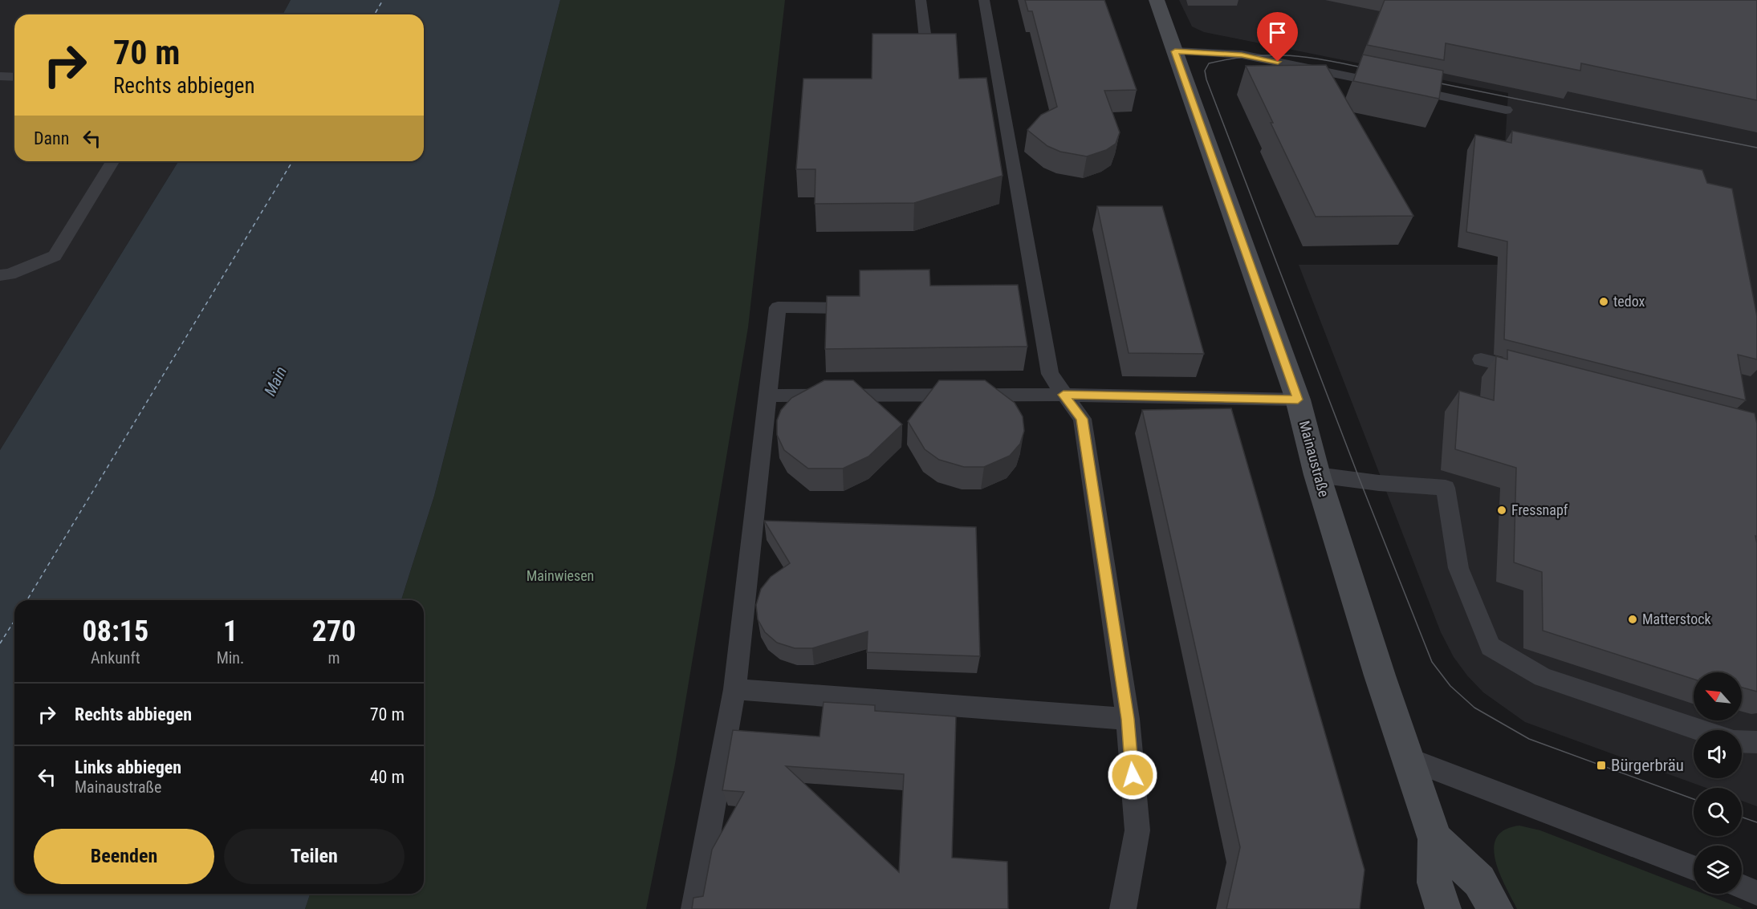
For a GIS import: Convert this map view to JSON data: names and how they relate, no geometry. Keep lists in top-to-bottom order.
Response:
{
  "streets": {
    "main road": ["Mainaustraße"]
  },
  "water": ["Main"],
  "parks": ["Mainwiesen"],
  "places": {
    "other": ["tedox", "Fressnapf", "Matterstock"],
    "transit": ["Bürgerbräu"]
  },
  "north": "top left",
  "page": {
    "turn": ["70 m", "Rechts abbiegen"],
    "then": "Dann",
    "eta": [
      "08:15",
      "Ankunft",
      "1",
      "Min.",
      "270",
      "m"
    ],
    "list": [
      {
        "name": "Rechts abbiegen",
        "value": "70 m"
      },
      {
        "name": "Links abbiegen",
        "note": "Mainaustraße",
        "value": "40 m"
      }
    ],
    "buttons": ["Beenden", "Teilen"]
  }
}
